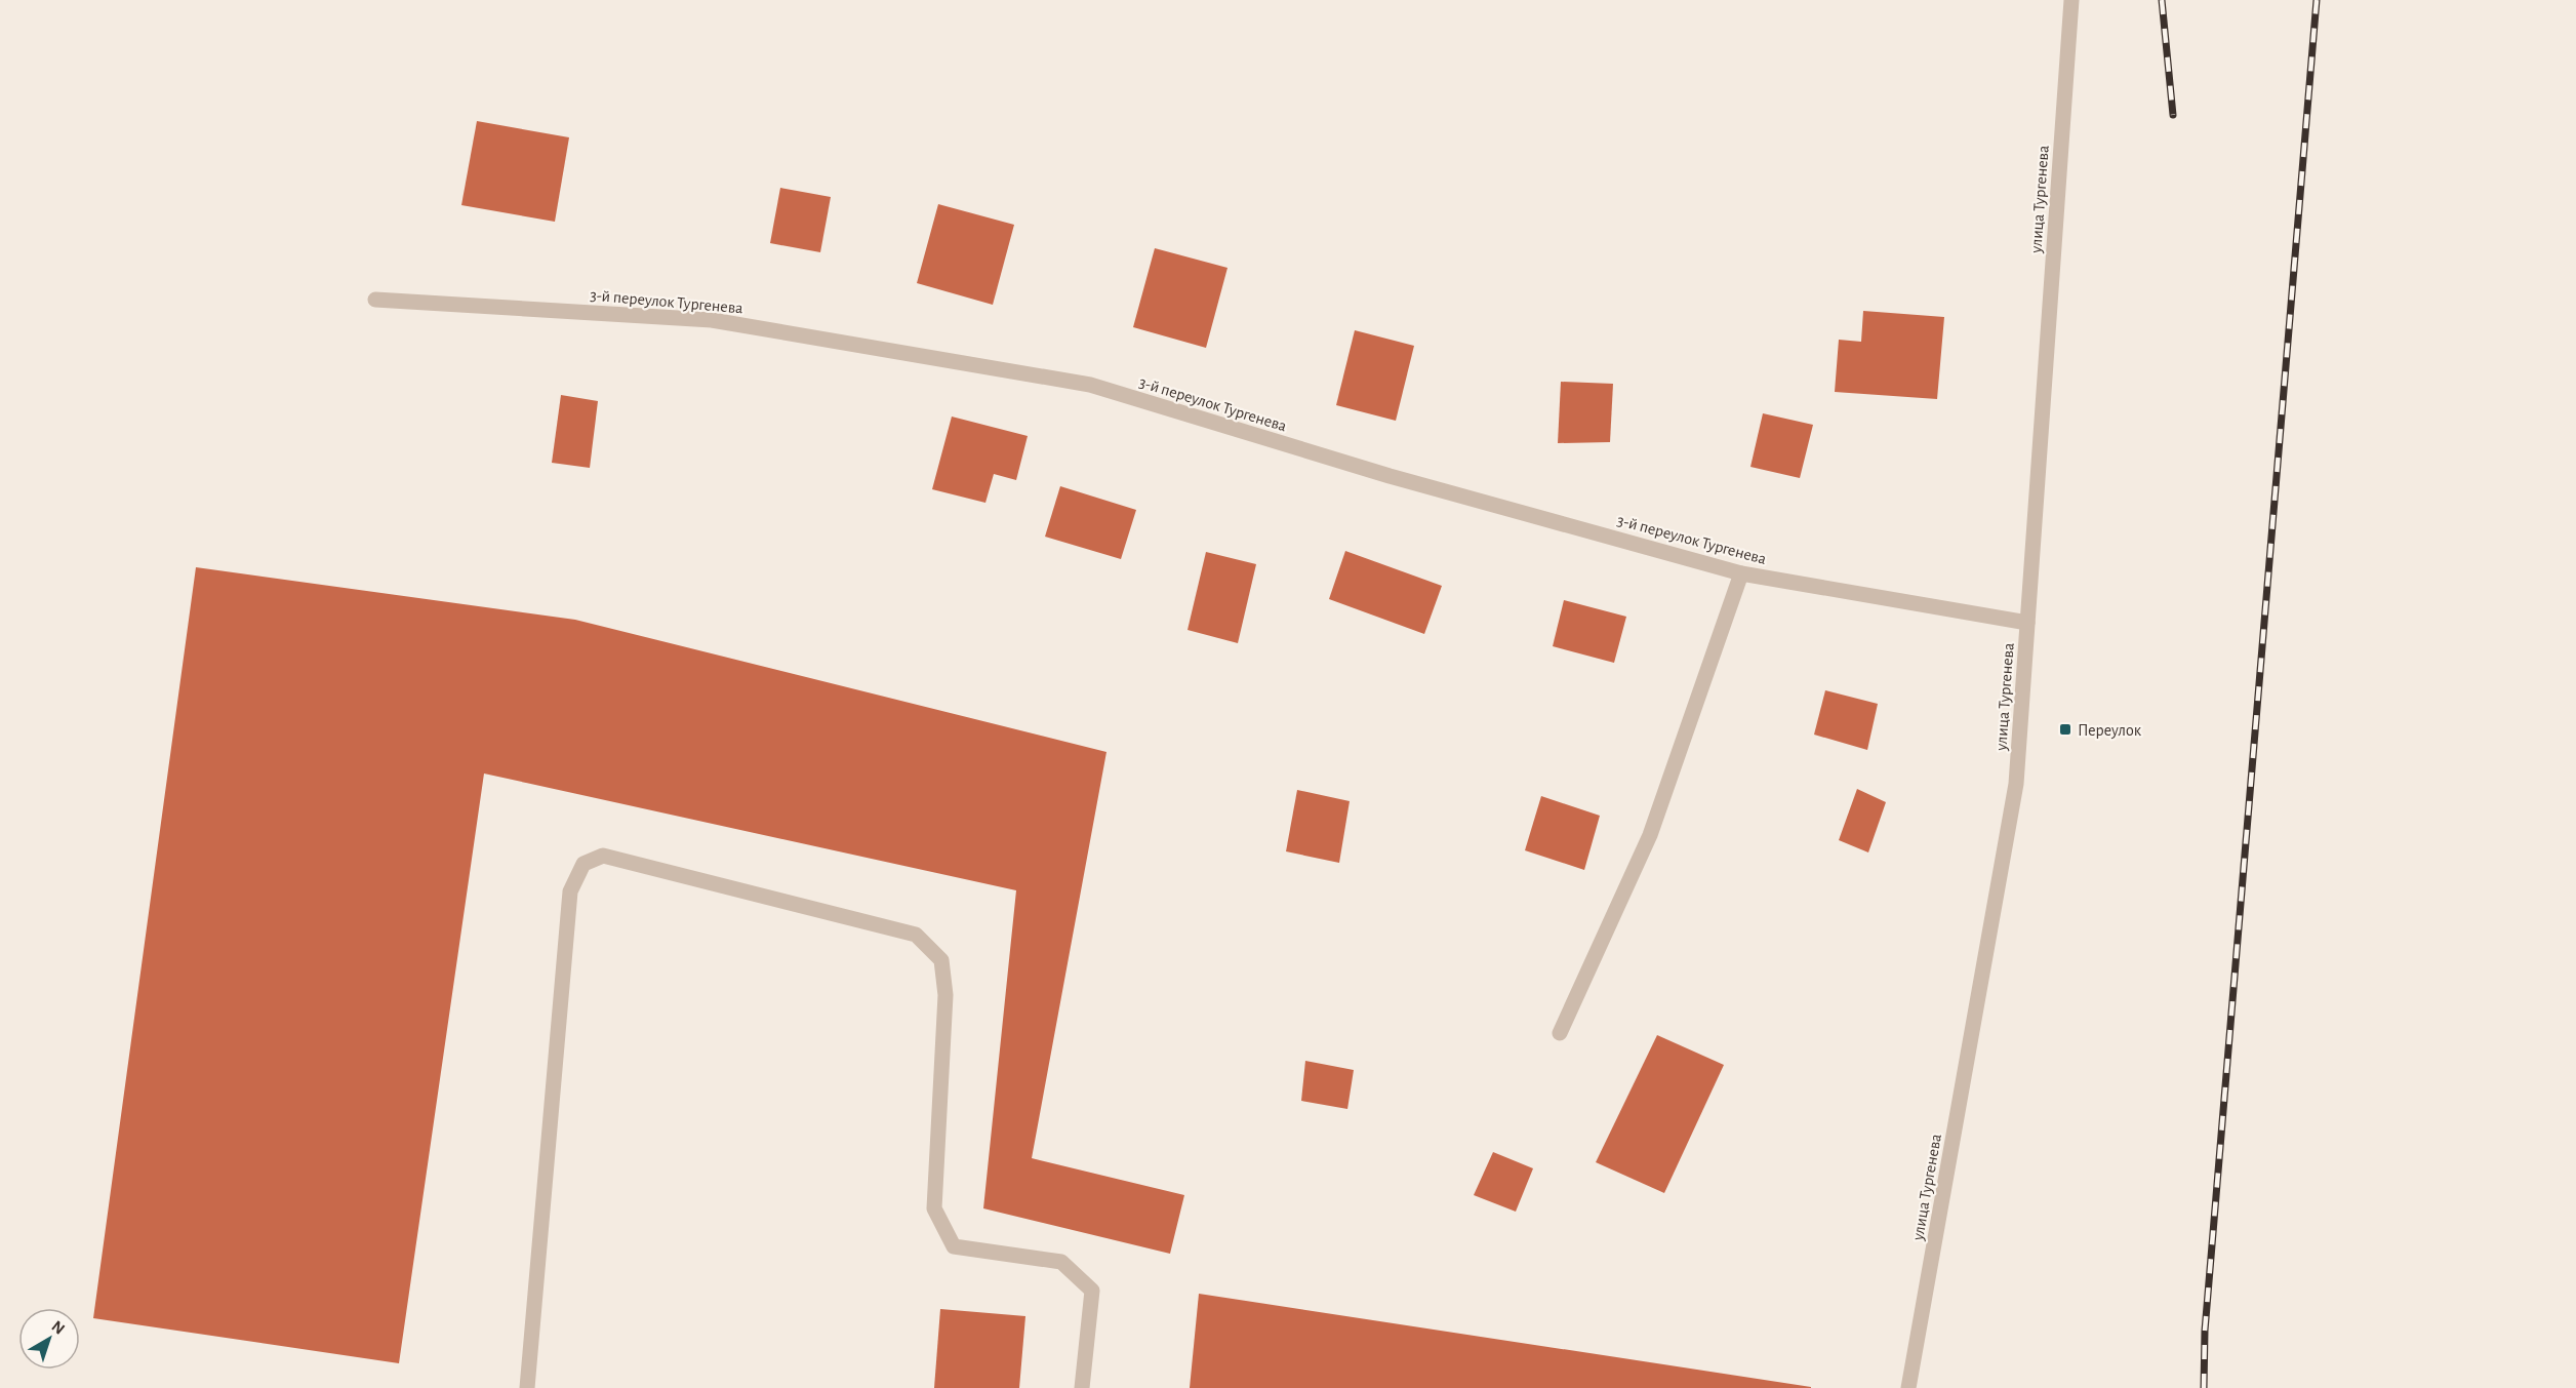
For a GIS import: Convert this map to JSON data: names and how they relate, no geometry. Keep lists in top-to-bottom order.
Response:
{
  "streets": {
    "street": ["улица Тургенева", "3-й переулок Тургенева"]
  },
  "crossings": [
    ["улица Тургенева", "3-й переулок Тургенева"]
  ],
  "places": {
    "transit": ["Переулок"]
  },
  "north": "top right"
}
